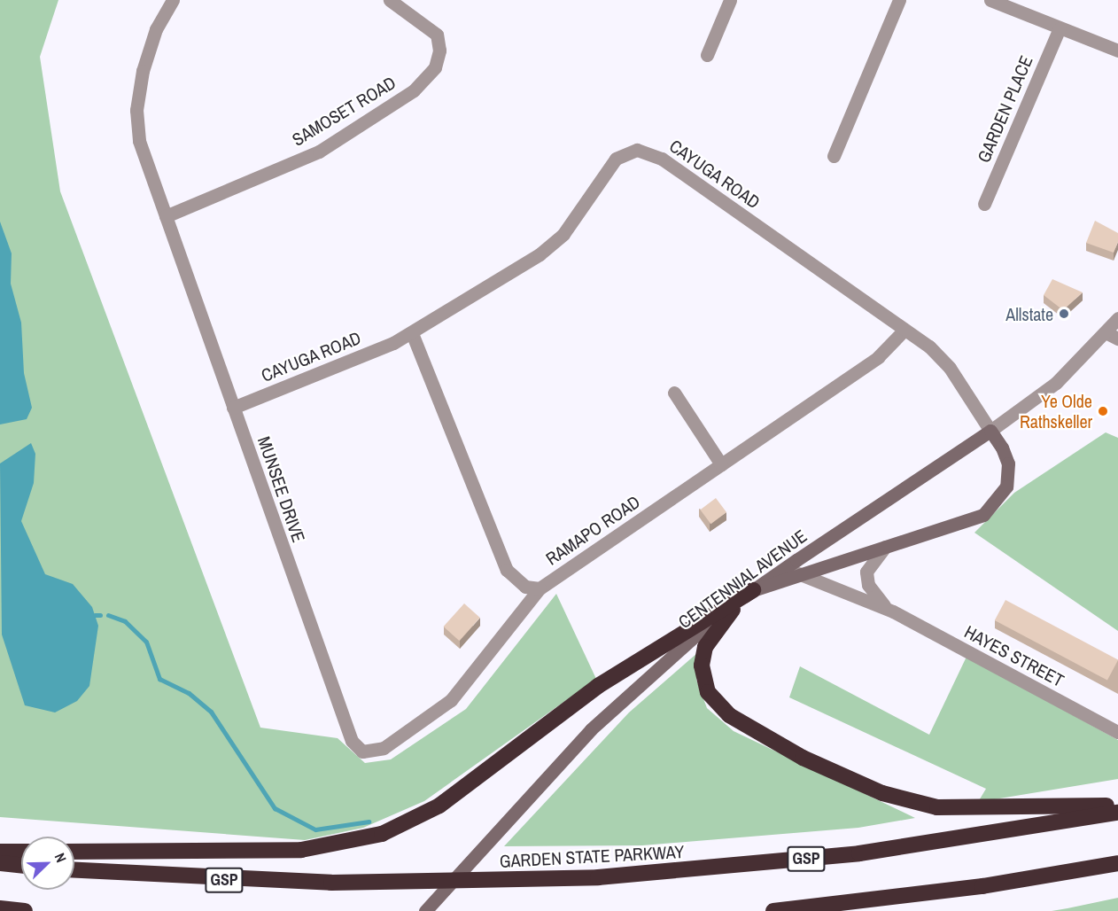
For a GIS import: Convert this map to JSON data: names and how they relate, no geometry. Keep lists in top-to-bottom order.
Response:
{
  "streets": {
    "highway": ["GARDEN STATE PARKWAY", "GSP"],
    "main road": ["CENTENNIAL AVENUE"],
    "street": [
      "GARDEN PLACE",
      "SAMOSET ROAD",
      "CAYUGA ROAD",
      "MUNSEE DRIVE",
      "RAMAPO ROAD",
      "HAYES STREET"
    ]
  },
  "crossings": [
    ["SAMOSET ROAD", "MUNSEE DRIVE"],
    ["CAYUGA ROAD", "MUNSEE DRIVE"],
    ["CAYUGA ROAD", "RAMAPO ROAD"],
    ["CAYUGA ROAD", "CENTENNIAL AVENUE"],
    ["MUNSEE DRIVE", "RAMAPO ROAD"]
  ],
  "places": ["Allstate", "Ye Olde Rathskeller"],
  "north": "top right"
}
